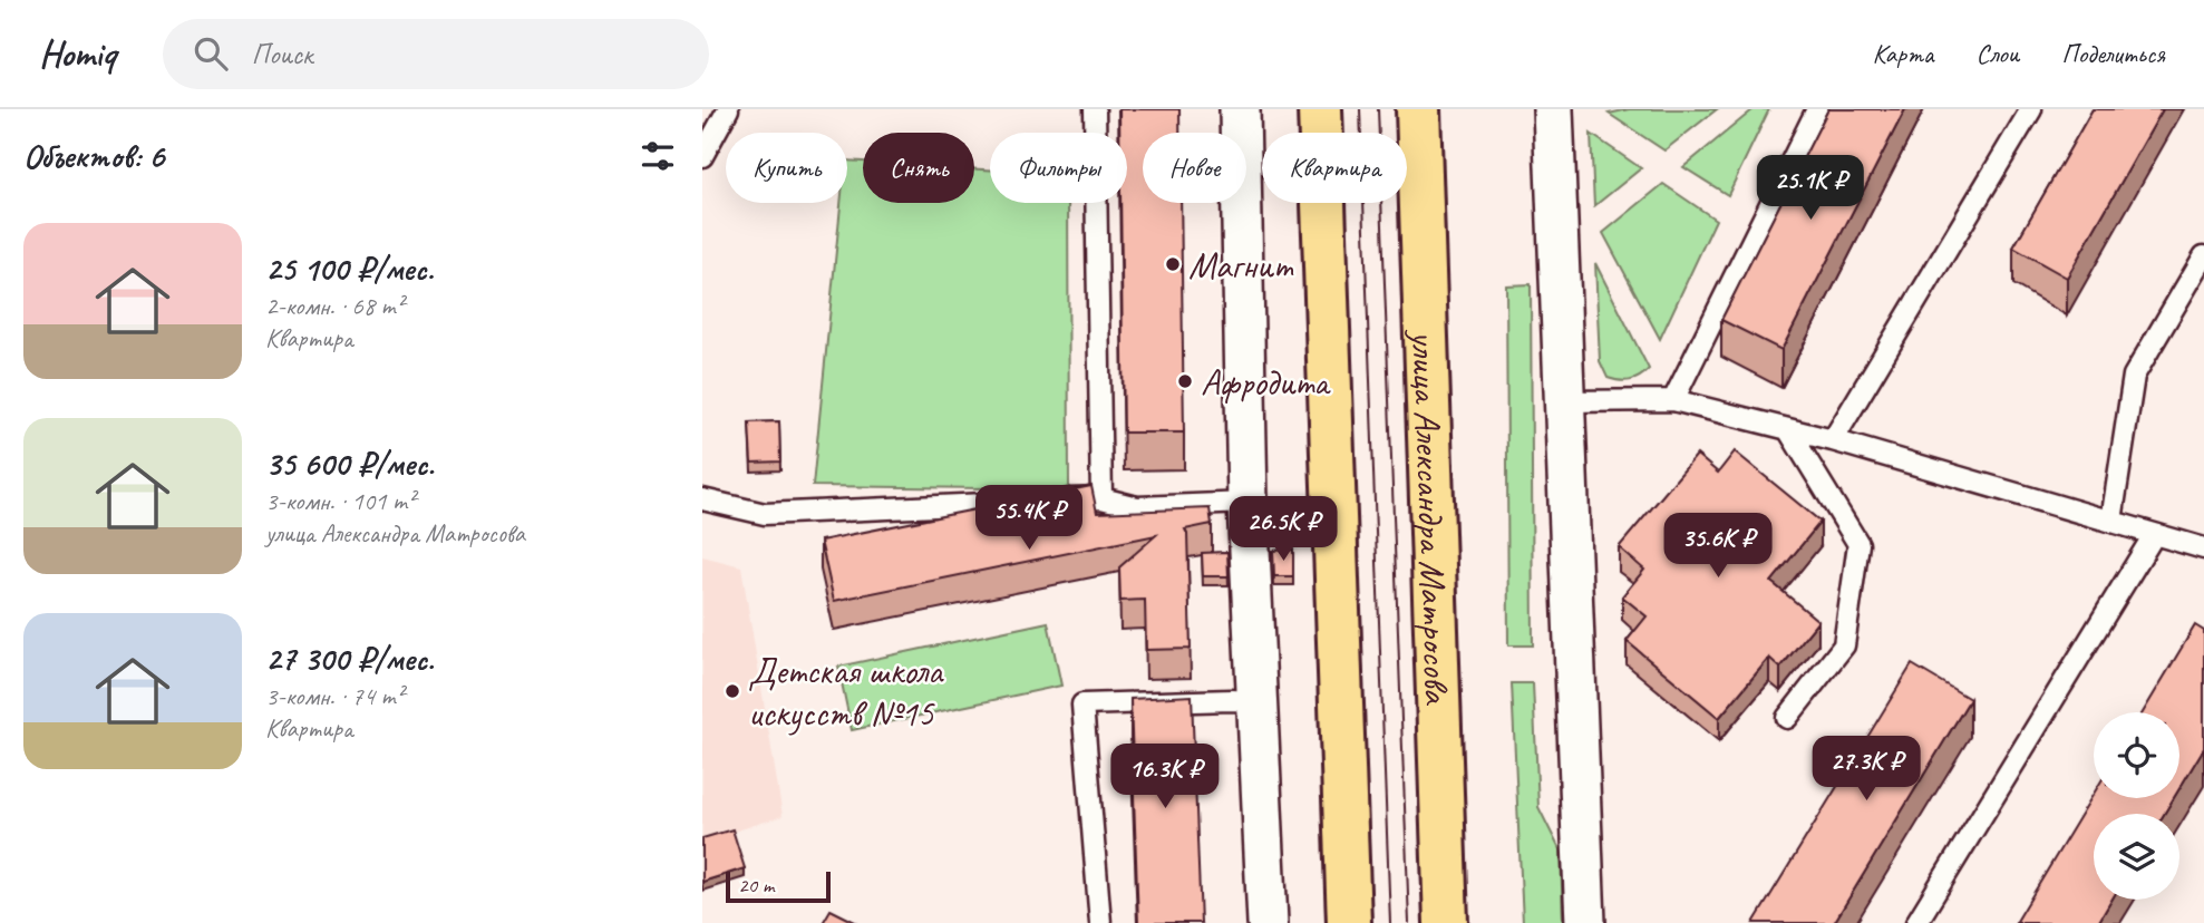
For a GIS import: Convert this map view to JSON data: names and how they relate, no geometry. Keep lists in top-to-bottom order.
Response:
{
  "streets": {
    "highway": ["улица Александра Матросова"]
  },
  "places": ["Магнит", "Афродита", "Детская школа искусств №15"],
  "scale_bar": "20 m",
  "page": {
    "header": "Homiq",
    "search": "Поиск",
    "nav": ["Карта", "Слои", "Поделиться"],
    "heading": "Объектов: 6",
    "chip": [
      "Купить",
      "Снять",
      "Фильтры",
      "Новое",
      "Квартира"
    ],
    "price": [
      "25.1K ₽",
      "55.4K ₽",
      "26.5K ₽",
      "35.6K ₽",
      "27.3K ₽",
      "16.3K ₽"
    ],
    "list": [
      {
        "name": "25 100 ₽/мес.",
        "note": "2-комн. · 68 m² · Квартира"
      },
      {
        "name": "35 600 ₽/мес.",
        "note": "3-комн. · 101 m² · улица Александра Матросова"
      },
      {
        "name": "27 300 ₽/мес.",
        "note": "3-комн. · 74 m² · Квартира"
      }
    ],
    "scale": "20 m"
  }
}
